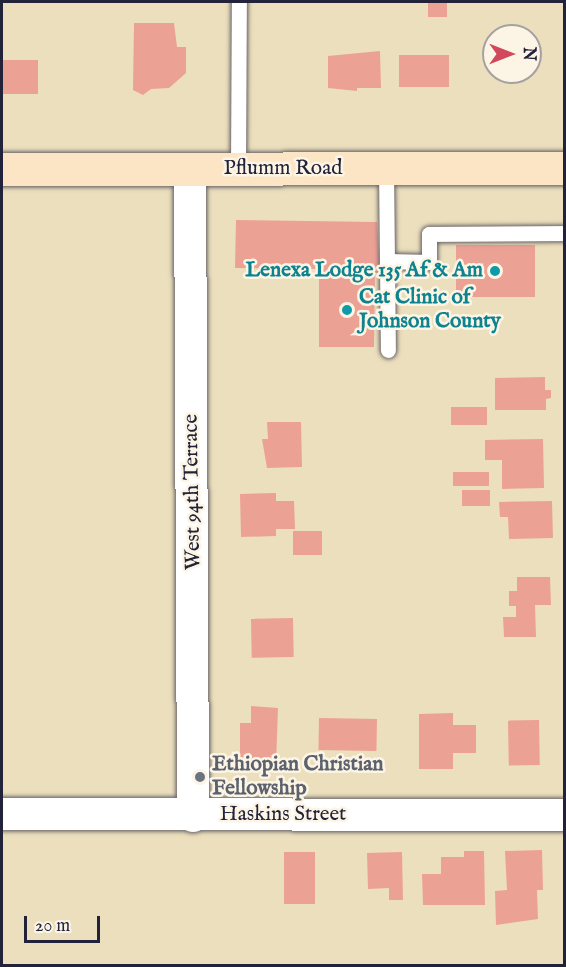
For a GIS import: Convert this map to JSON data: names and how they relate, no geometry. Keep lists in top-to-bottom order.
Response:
{
  "streets": {
    "main road": ["Pflumm Road"],
    "street": ["West 94th Terrace", "Haskins Street"]
  },
  "crossings": [
    ["Pflumm Road", "West 94th Terrace"],
    ["West 94th Terrace", "Haskins Street"]
  ],
  "places": ["Lenexa Lodge 135 Af & Am", "Cat Clinic of Johnson County", "Ethiopian Christian Fellowship"],
  "scale_bar": "20 m",
  "north": "right"
}
